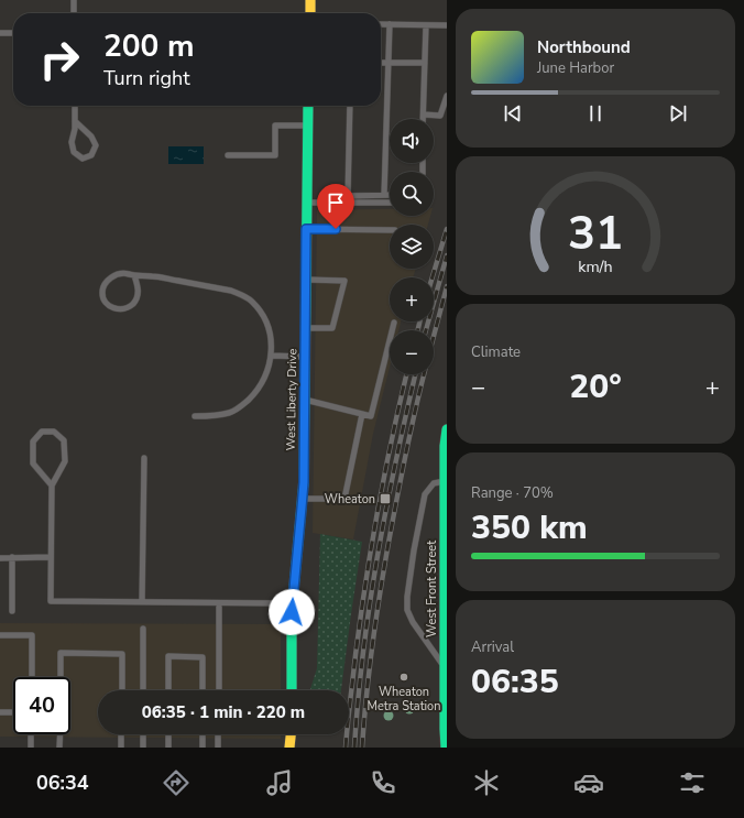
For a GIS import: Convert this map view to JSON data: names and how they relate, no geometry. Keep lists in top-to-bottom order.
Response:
{
  "streets": {
    "street": ["West Liberty Drive", "West Front Street"]
  },
  "places": {
    "transit": ["Wheaton"],
    "other": ["Wheaton Metra Station"]
  },
  "page": {
    "turn": ["200 m", "Turn right"],
    "song": ["Northbound", "June Harbor"],
    "map_buttons": ["+", "−"],
    "tile": [
      "Climate",
      ["Range · 70%", "350 km"],
      ["Arrival", "06:35"]
    ],
    "heat": ["−", "20°", "+"],
    "limit": "40",
    "trip": "06:35 · 1 min · 220 m",
    "tabs": "06:34",
    "gauge": ["31", "km/h"]
  }
}
